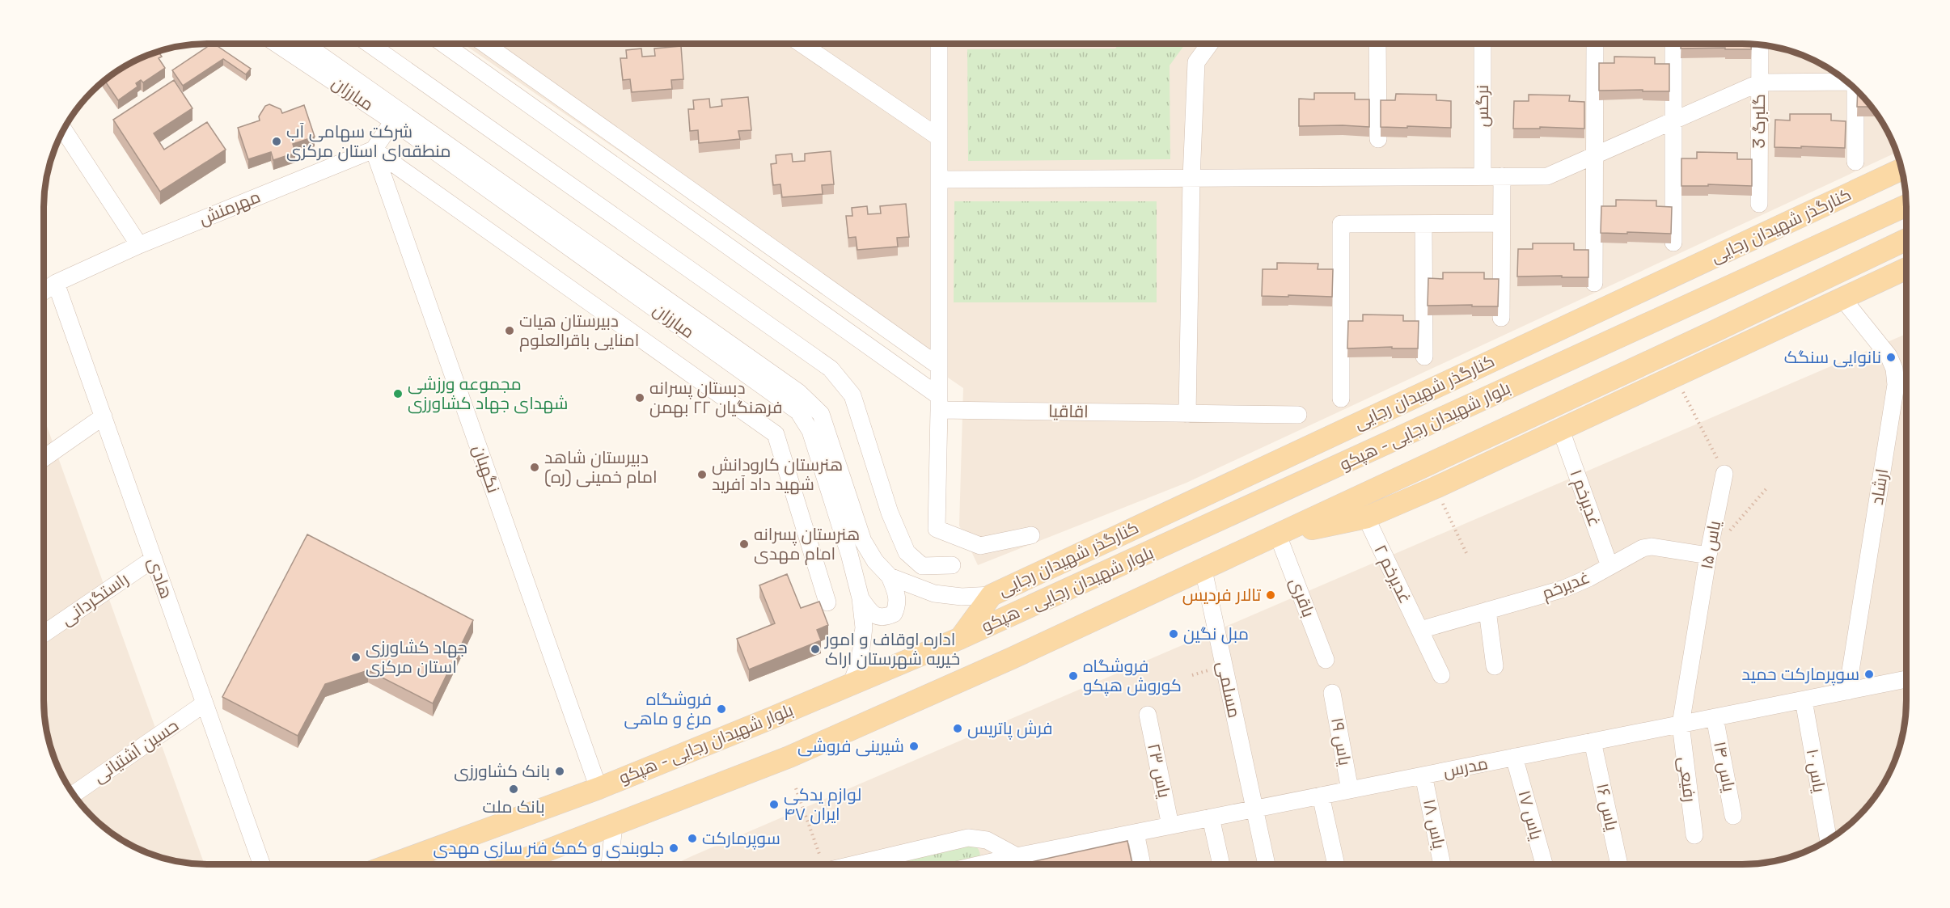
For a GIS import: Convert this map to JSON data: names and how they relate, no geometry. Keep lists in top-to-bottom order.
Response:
{
  "streets": {
    "main road": ["کنارگذر شهیدان رجایی", "بلوار شهیدان رجایی - هپکو"],
    "street": [
      "مبارزان",
      "نرگس",
      "گلبرگ 3",
      "مهرمنش",
      "اقاقیا",
      "نگهبان",
      "ارشاد",
      "غدیرخم ۱",
      "یاس ۱۵",
      "غدیرخم ۲",
      "هادی",
      "غدیرخم",
      "باقری",
      "راستگردانی",
      "مسلمی",
      "یاس ۱۹",
      "حسین آشتیانی",
      "یاس ۱۴",
      "مدرس",
      "یاس ۲۳",
      "یاس ۱۰",
      "رفیعی",
      "یاس ۱۶",
      "یاس ۱۷",
      "یاس ۱۸"
    ]
  },
  "crossings": [
    ["مبارزان", "کنارگذر شهیدان رجایی"],
    ["مبارزان", "بلوار شهیدان رجایی - هپکو"],
    ["مهرمنش", "نگهبان"],
    ["مهرمنش", "هادی"],
    ["کنارگذر شهیدان رجایی", "بلوار شهیدان رجایی - هپکو"],
    ["بلوار شهیدان رجایی - هپکو", "نگهبان"],
    ["ارشاد", "مدرس"],
    ["غدیرخم ۱", "غدیرخم"],
    ["یاس ۱۵", "غدیرخم"],
    ["یاس ۱۵", "مدرس"],
    ["یاس ۱۵", "رفیعی"],
    ["غدیرخم ۲", "غدیرخم"],
    ["هادی", "راستگردانی"],
    ["هادی", "حسین آشتیانی"],
    ["مسلمی", "مدرس"],
    ["یاس ۱۹", "مدرس"],
    ["یاس ۱۴", "مدرس"],
    ["مدرس", "یاس ۲۳"],
    ["مدرس", "یاس ۱۰"],
    ["مدرس", "رفیعی"],
    ["مدرس", "یاس ۱۶"],
    ["مدرس", "یاس ۱۷"],
    ["مدرس", "یاس ۱۸"]
  ],
  "places": [
    "شرکت سهامی آب منطقه‌ای استان مرکزی",
    "دبیرستان هیات امنایی باقرالعلوم",
    "نانوایی سنگک",
    "مجموعه ورزشی شهدای جهاد کشاورزی",
    "دبستان پسرانه فرهنگیان ۲۲ بهمن",
    "دبیرستان شاهد امام خمینی (ره)",
    "هنرستان کارودانش شهید داد آفرید",
    "هنرستان پسرانه امام مهدی",
    "تالار فردیس",
    "مبل نگین",
    "اداره اوقاف و امور خیریه شهرستان اراک",
    "جهاد کشاورزی استان مرکزی",
    "سوپرمارکت حمید",
    "فروشگاه کوروش هپکو",
    "فروشگاه مرغ و ماهی",
    "فرش پاتریس",
    "شیرینی فروشی",
    "بانک کشاورزی",
    "بانک ملت",
    "لوازم یدکی ایران ۴۷",
    "سوپرمارکت",
    "جلوبندی و کمک فنر سازی مهدی"
  ]
}
